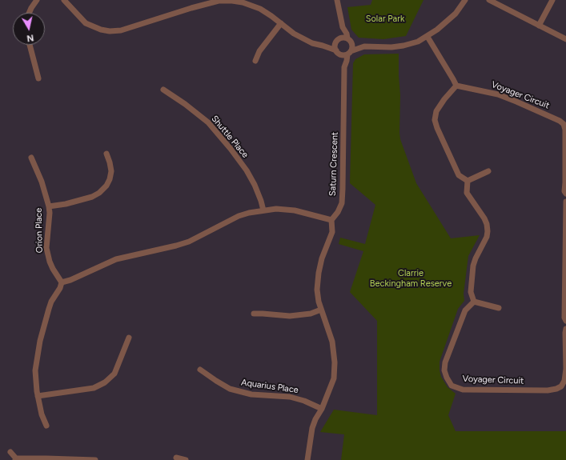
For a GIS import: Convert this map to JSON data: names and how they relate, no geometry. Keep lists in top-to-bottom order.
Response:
{
  "streets": {
    "street": [
      "Voyager Circuit",
      "Shuttle Place",
      "Saturn Crescent",
      "Orion Place",
      "Aquarius Place"
    ]
  },
  "parks": ["Solar Park", "Clarrie Beckingham Reserve"],
  "north": "bottom"
}
